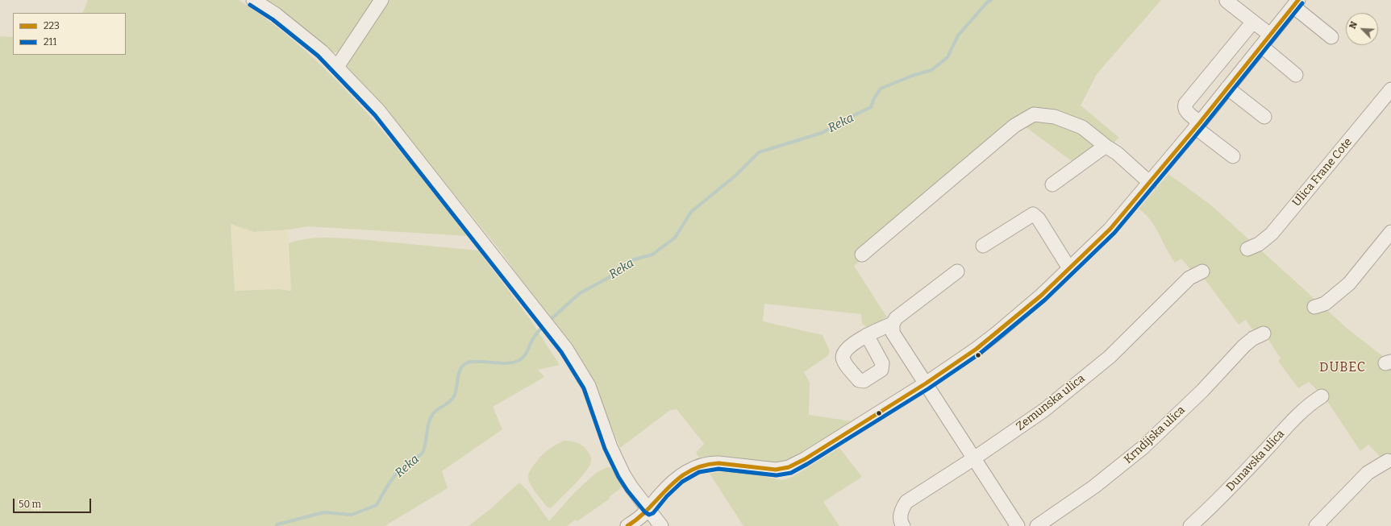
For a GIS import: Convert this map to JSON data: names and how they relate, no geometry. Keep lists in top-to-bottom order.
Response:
{
  "streets": {
    "street": [
      "Ulica Frane Cote",
      "Zemunska ulica",
      "Krndijska ulica",
      "Dunavska ulica"
    ]
  },
  "districts": ["DUBEC"],
  "water": ["Reka"],
  "lines": ["transit line 223", "transit line 211"],
  "legend": ["223", "211"],
  "scale_bar": "50 m",
  "north": "top left"
}
